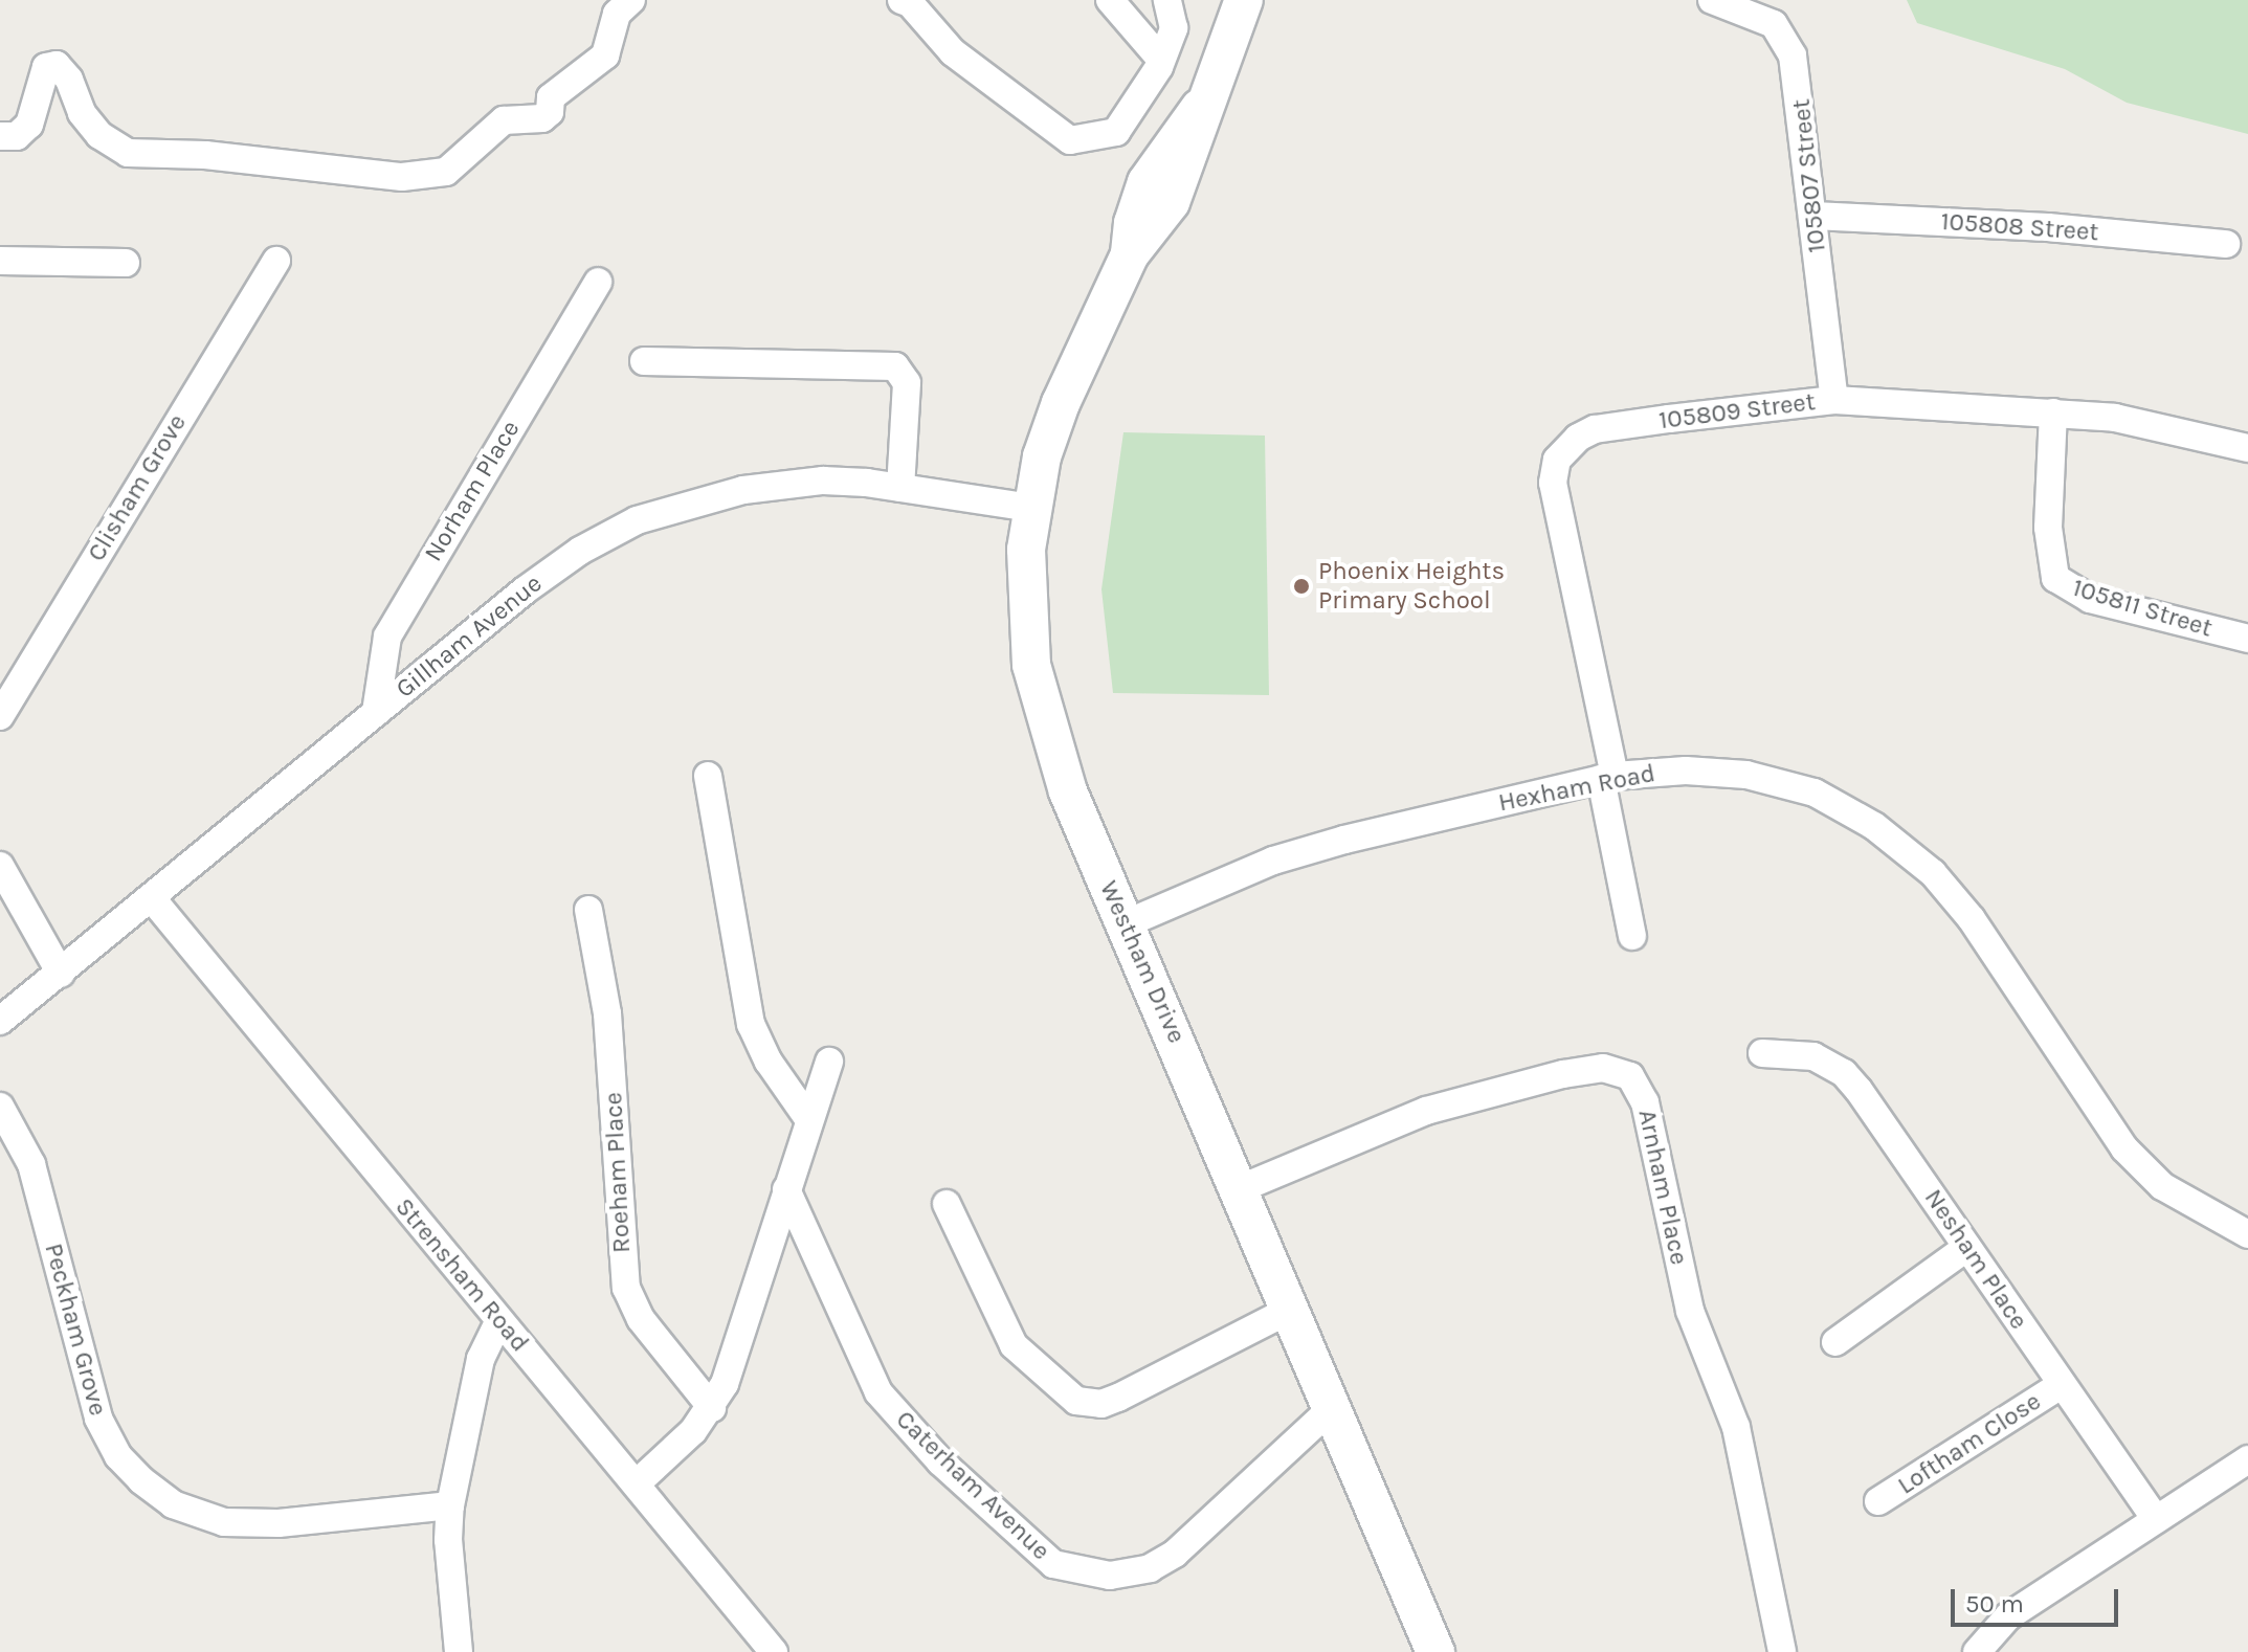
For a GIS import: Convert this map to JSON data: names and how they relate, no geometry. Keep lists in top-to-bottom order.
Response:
{
  "streets": {
    "street": [
      "105807 Street",
      "105808 Street",
      "105809 Street",
      "Clisham Grove",
      "Norham Place",
      "105811 Street",
      "Gillham Avenue",
      "Hexham Road",
      "Westham Drive",
      "Roeham Place",
      "Arnham Place",
      "Nesham Place",
      "Strensham Road",
      "Peckham Grove",
      "Loftham Close",
      "Caterham Avenue"
    ]
  },
  "crossings": [
    ["105807 Street", "105808 Street"],
    ["105807 Street", "105809 Street"],
    ["105809 Street", "105811 Street"],
    ["105809 Street", "Hexham Road"],
    ["Norham Place", "Gillham Avenue"],
    ["Gillham Avenue", "Westham Drive"],
    ["Gillham Avenue", "Strensham Road"],
    ["Hexham Road", "Westham Drive"],
    ["Westham Drive", "Arnham Place"],
    ["Westham Drive", "Caterham Avenue"],
    ["Nesham Place", "Loftham Close"]
  ],
  "places": ["Phoenix Heights Primary School"],
  "scale_bar": "50 m"
}
